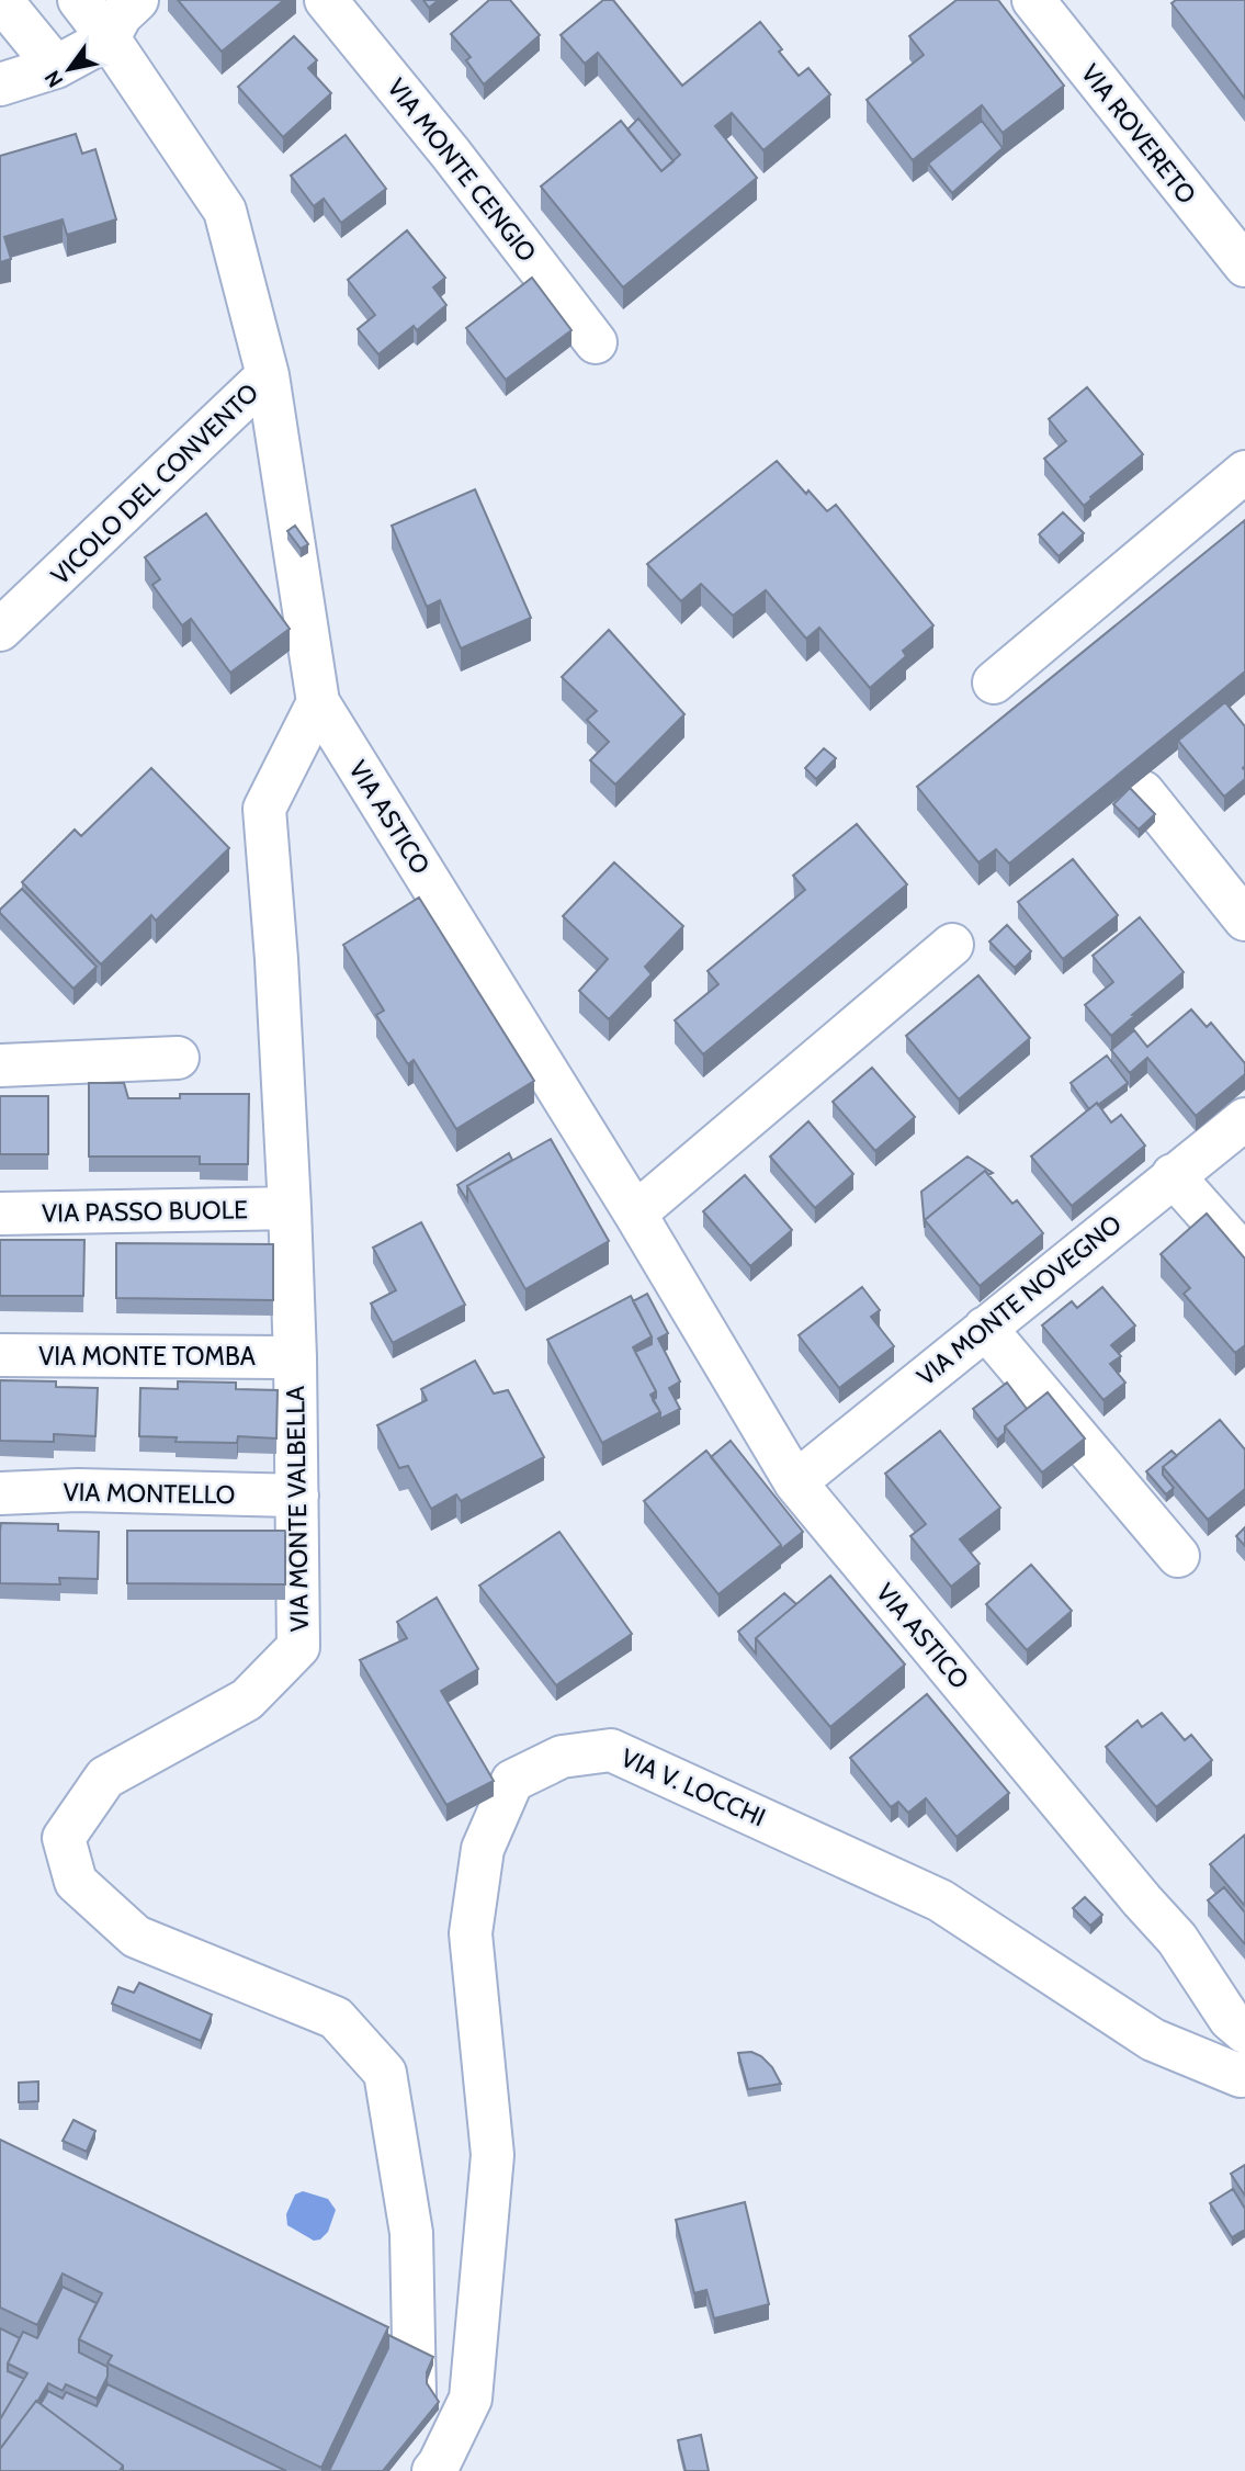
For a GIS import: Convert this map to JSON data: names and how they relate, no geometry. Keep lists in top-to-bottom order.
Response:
{
  "streets": {
    "street": [
      "VIA ROVERETO",
      "VIA MONTE CENGIO",
      "VICOLO DEL CONVENTO",
      "VIA ASTICO",
      "VIA PASSO BUOLE",
      "VIA MONTE NOVEGNO",
      "VIA MONTE TOMBA",
      "VIA MONTELLO",
      "VIA MONTE VALBELLA",
      "VIA V. LOCCHI"
    ]
  },
  "crossings": [
    ["VICOLO DEL CONVENTO", "VIA ASTICO"],
    ["VIA ASTICO", "VIA MONTE NOVEGNO"],
    ["VIA ASTICO", "VIA MONTE VALBELLA"],
    ["VIA PASSO BUOLE", "VIA MONTE VALBELLA"],
    ["VIA MONTE TOMBA", "VIA MONTE VALBELLA"],
    ["VIA MONTELLO", "VIA MONTE VALBELLA"]
  ],
  "north": "bottom left"
}
